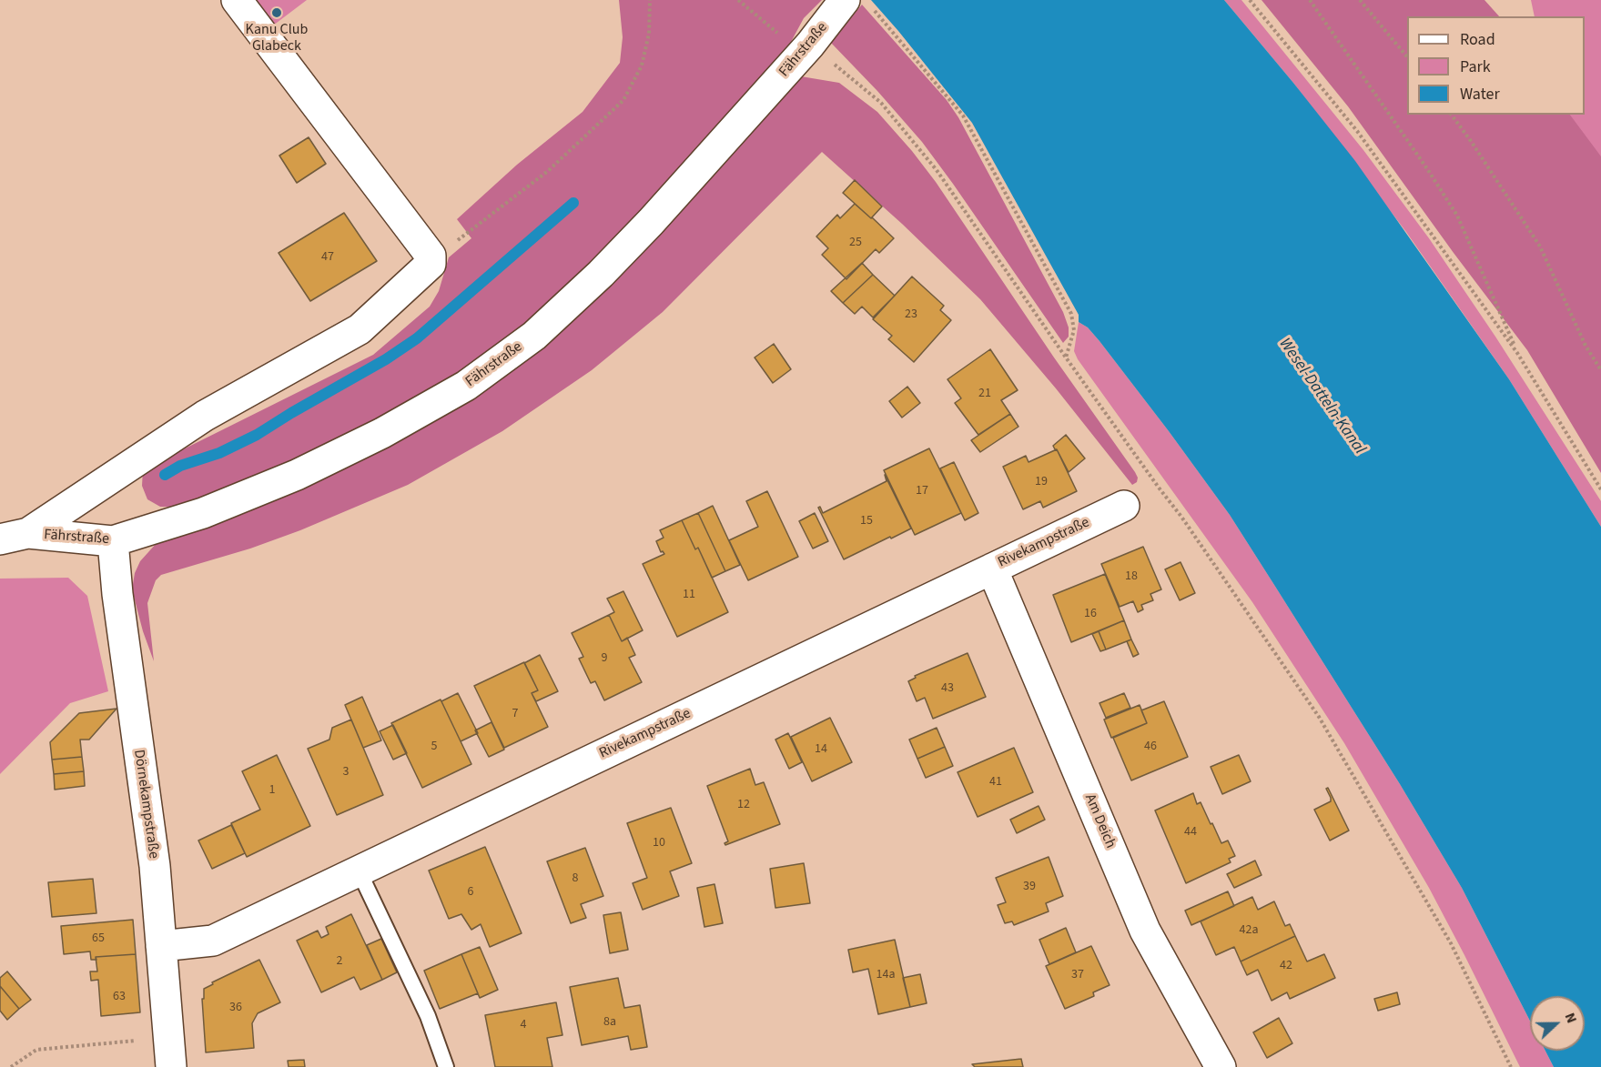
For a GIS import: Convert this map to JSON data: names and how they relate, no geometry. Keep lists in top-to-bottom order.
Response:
{
  "streets": {
    "street": [
      "Fährstraße",
      "Rivekampstraße",
      "Dörnekampstraße",
      "Am Deich"
    ]
  },
  "crossings": [
    ["Fährstraße", "Dörnekampstraße"],
    ["Rivekampstraße", "Dörnekampstraße"],
    ["Rivekampstraße", "Am Deich"]
  ],
  "water": ["Wesel-Datteln-Kanal"],
  "places": ["Kanu Club Glabeck"],
  "house_numbers": [
    "25",
    "47",
    "23",
    "21",
    "19",
    "17",
    "15",
    "18",
    "11",
    "16",
    "9",
    "43",
    "7",
    "5",
    "46",
    "14",
    "3",
    "41",
    "1",
    "12",
    "44",
    "10",
    "8",
    "39",
    "6",
    "42a",
    "65",
    "2",
    "42",
    "14a",
    "37",
    "63",
    "36",
    "8a",
    "4"
  ],
  "legend": ["Road", "Park", "Water"],
  "north": "right"
}
